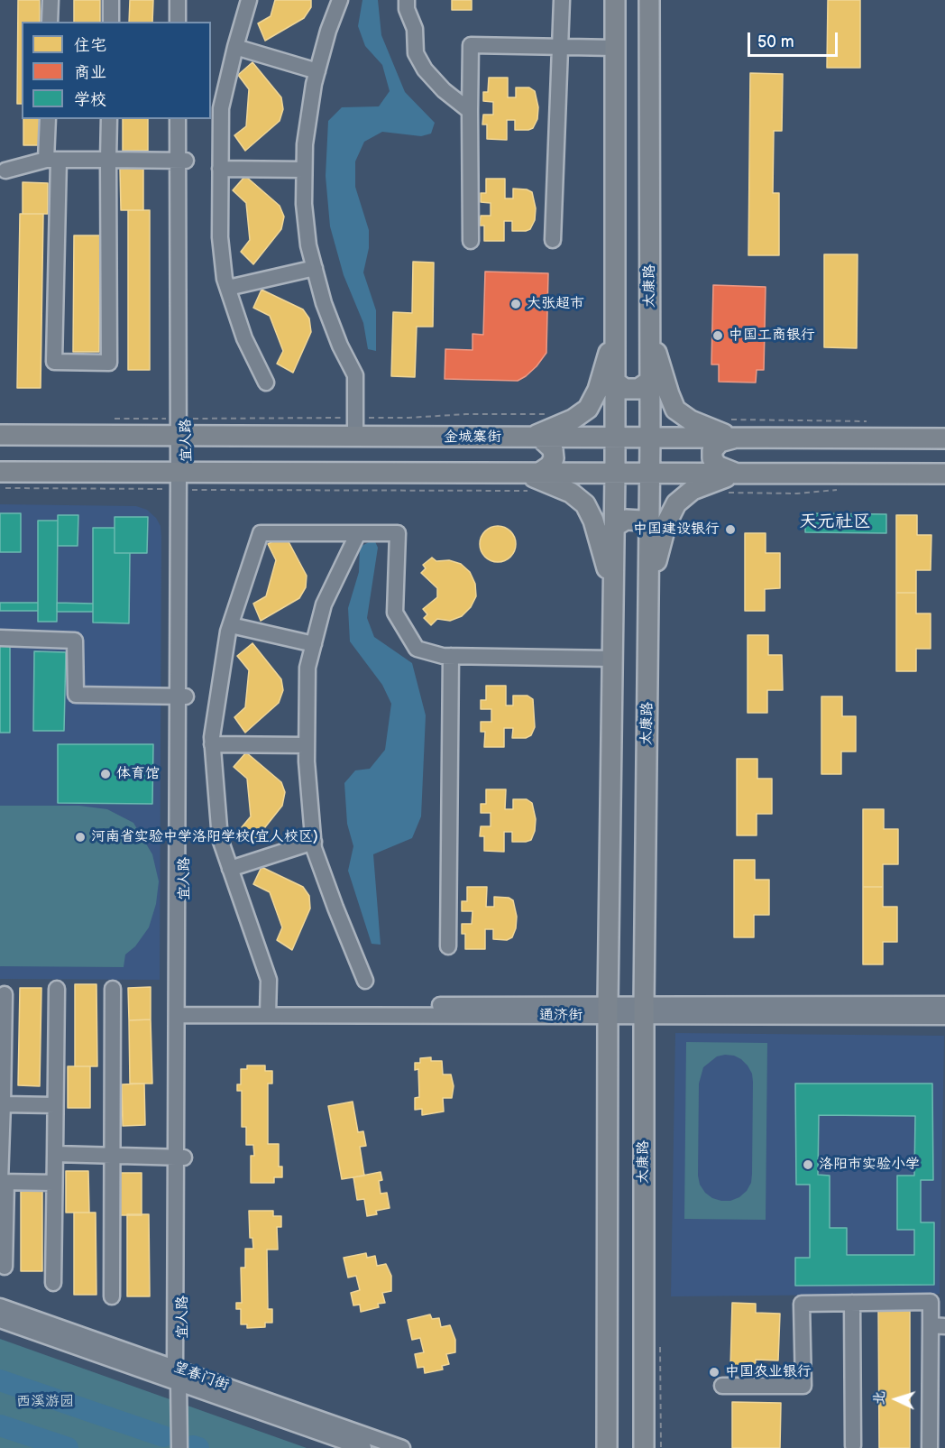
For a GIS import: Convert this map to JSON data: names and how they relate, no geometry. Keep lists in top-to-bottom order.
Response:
{
  "streets": {
    "main road": ["太康路", "金城寨街"],
    "street": ["宜人路", "通济街", "望春门街"]
  },
  "crossings": [
    ["太康路", "金城寨街"],
    ["太康路", "通济街"],
    ["金城寨街", "宜人路"],
    ["宜人路", "通济街"],
    ["宜人路", "望春门街"]
  ],
  "districts": ["天元社区"],
  "parks": ["西溪游园"],
  "places": [
    "大张超市",
    "中国工商银行",
    "中国建设银行",
    "体育馆",
    "河南省实验中学洛阳学校(宜人校区)",
    "洛阳市实验小学",
    "中国农业银行"
  ],
  "legend": ["住宅", "商业", "学校"],
  "scale_bar": "50 m",
  "north": "left"
}
